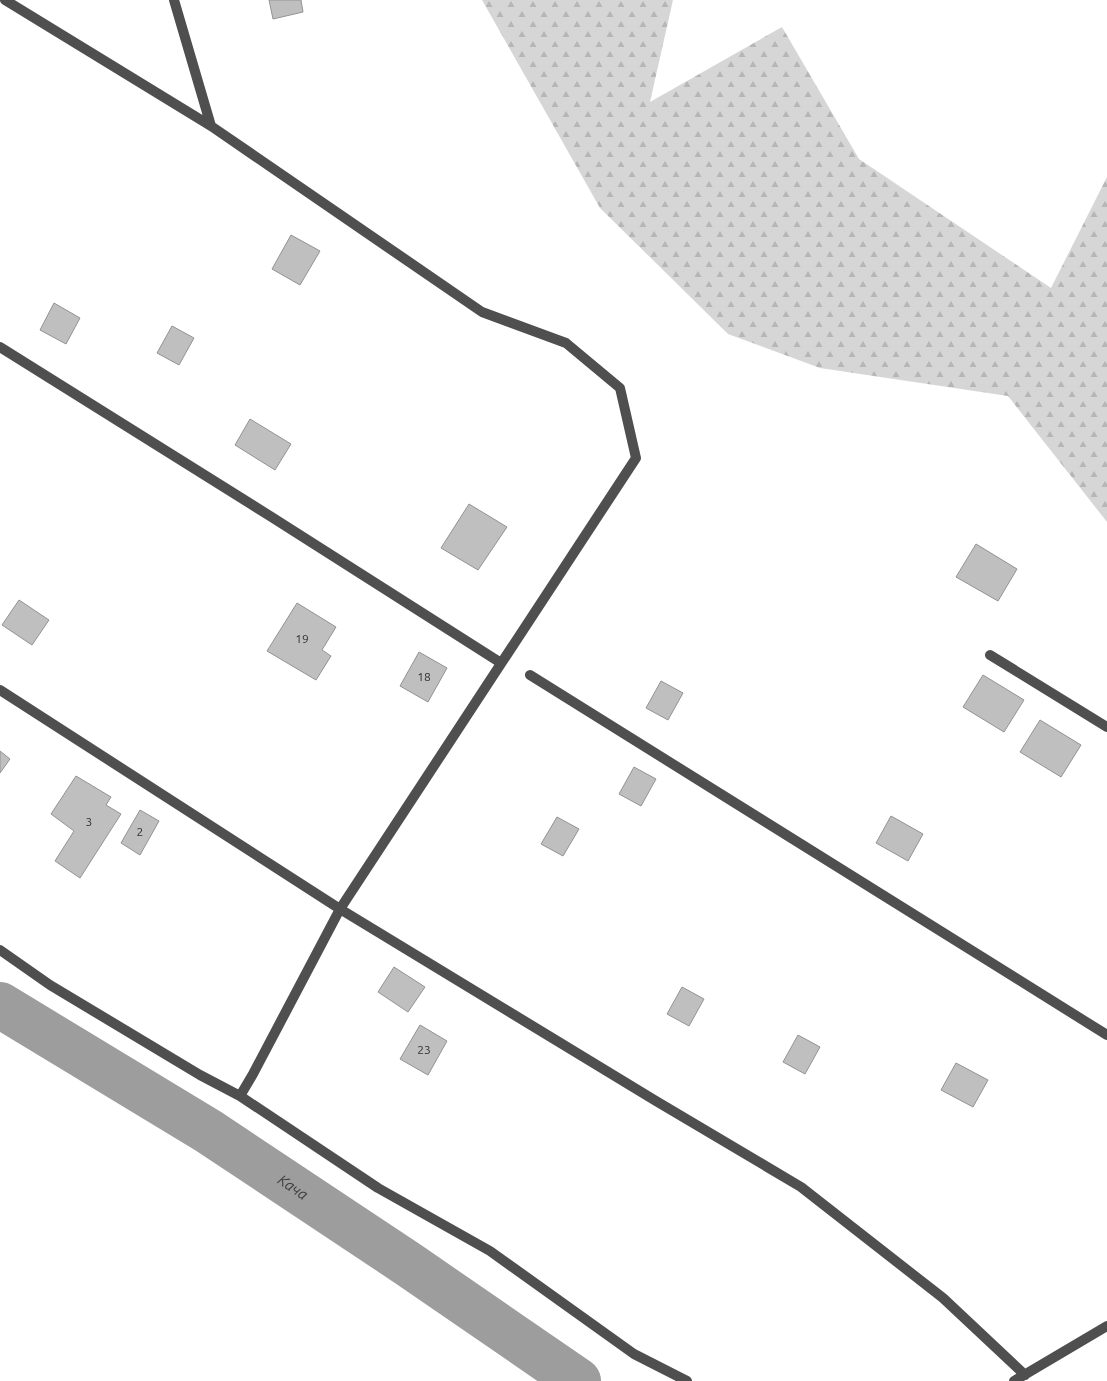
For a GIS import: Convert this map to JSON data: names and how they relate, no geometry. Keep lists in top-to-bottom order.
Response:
{
  "water": ["Кача"],
  "house_numbers": [
    "19",
    "18",
    "3",
    "2",
    "23"
  ]
}
